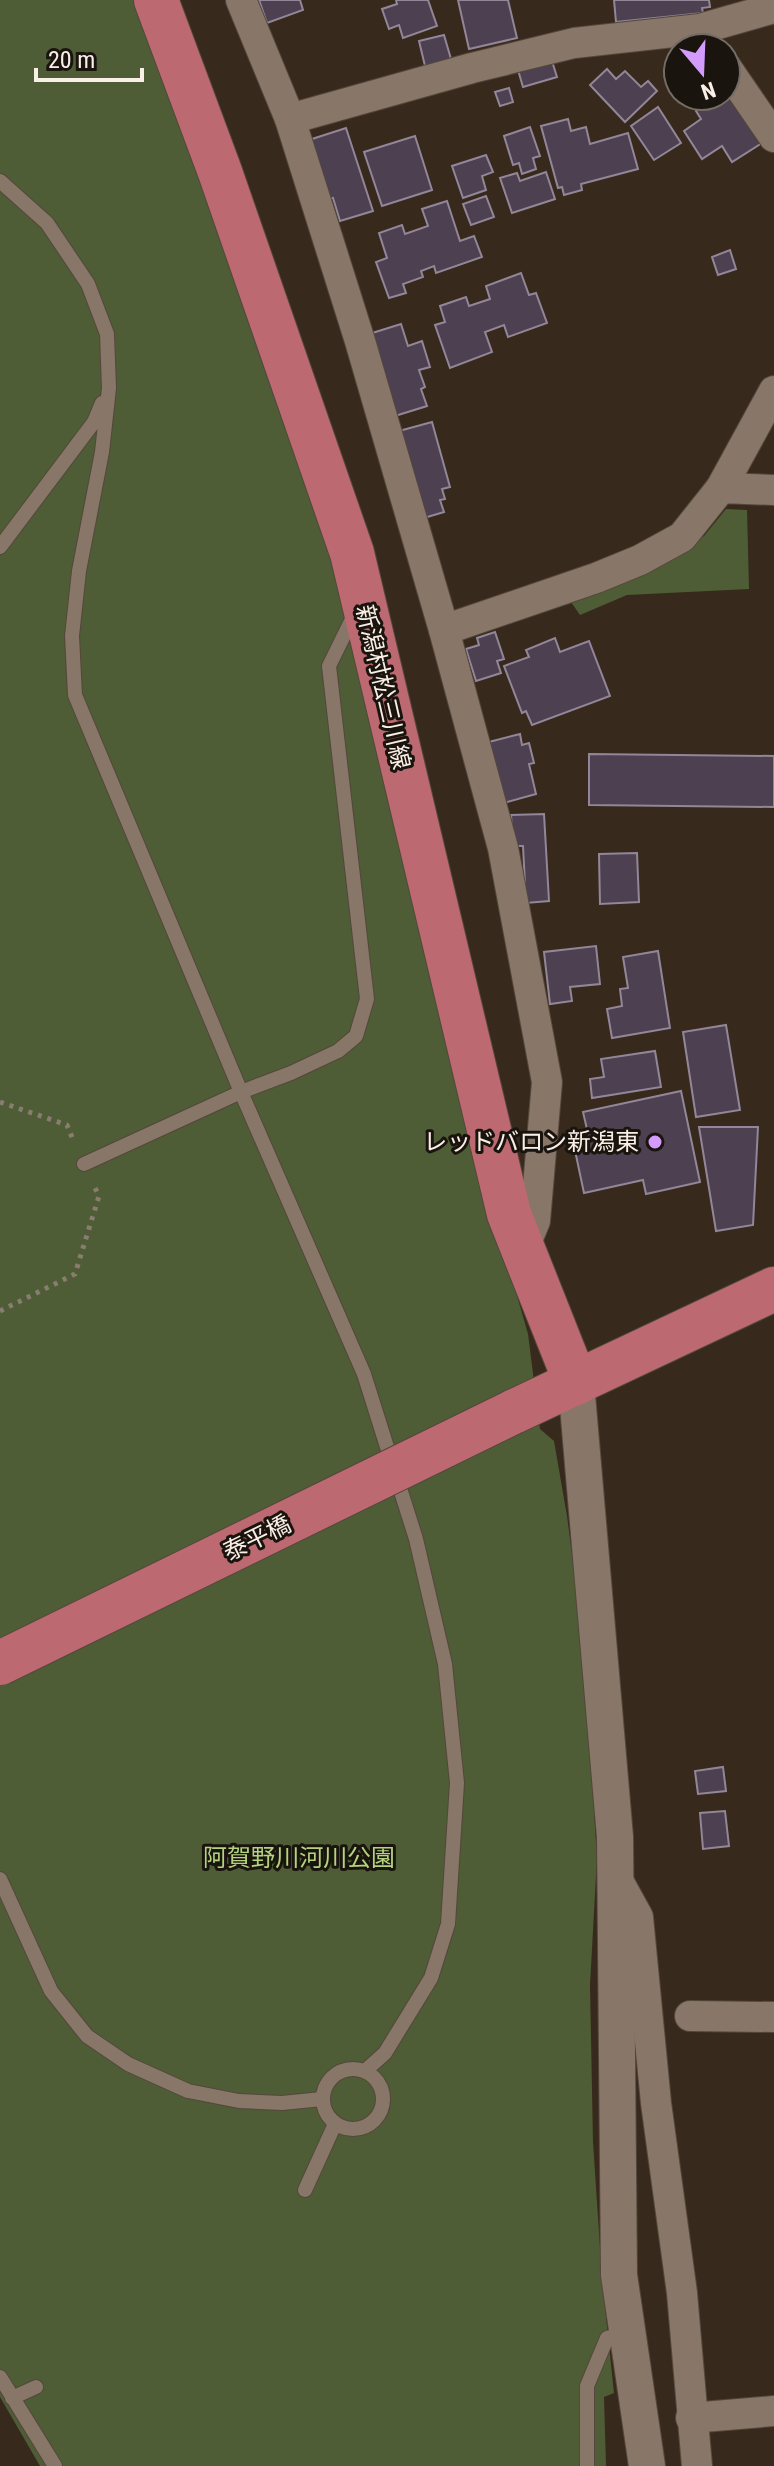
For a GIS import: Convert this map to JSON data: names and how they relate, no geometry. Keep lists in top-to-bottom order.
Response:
{
  "streets": {
    "main road": ["新潟村松三川線", "泰平橋"]
  },
  "crossings": [
    ["新潟村松三川線", "泰平橋"]
  ],
  "parks": ["阿賀野川河川公園"],
  "places": ["レッドバロン新潟東"],
  "scale_bar": "20 m",
  "north": "bottom"
}
